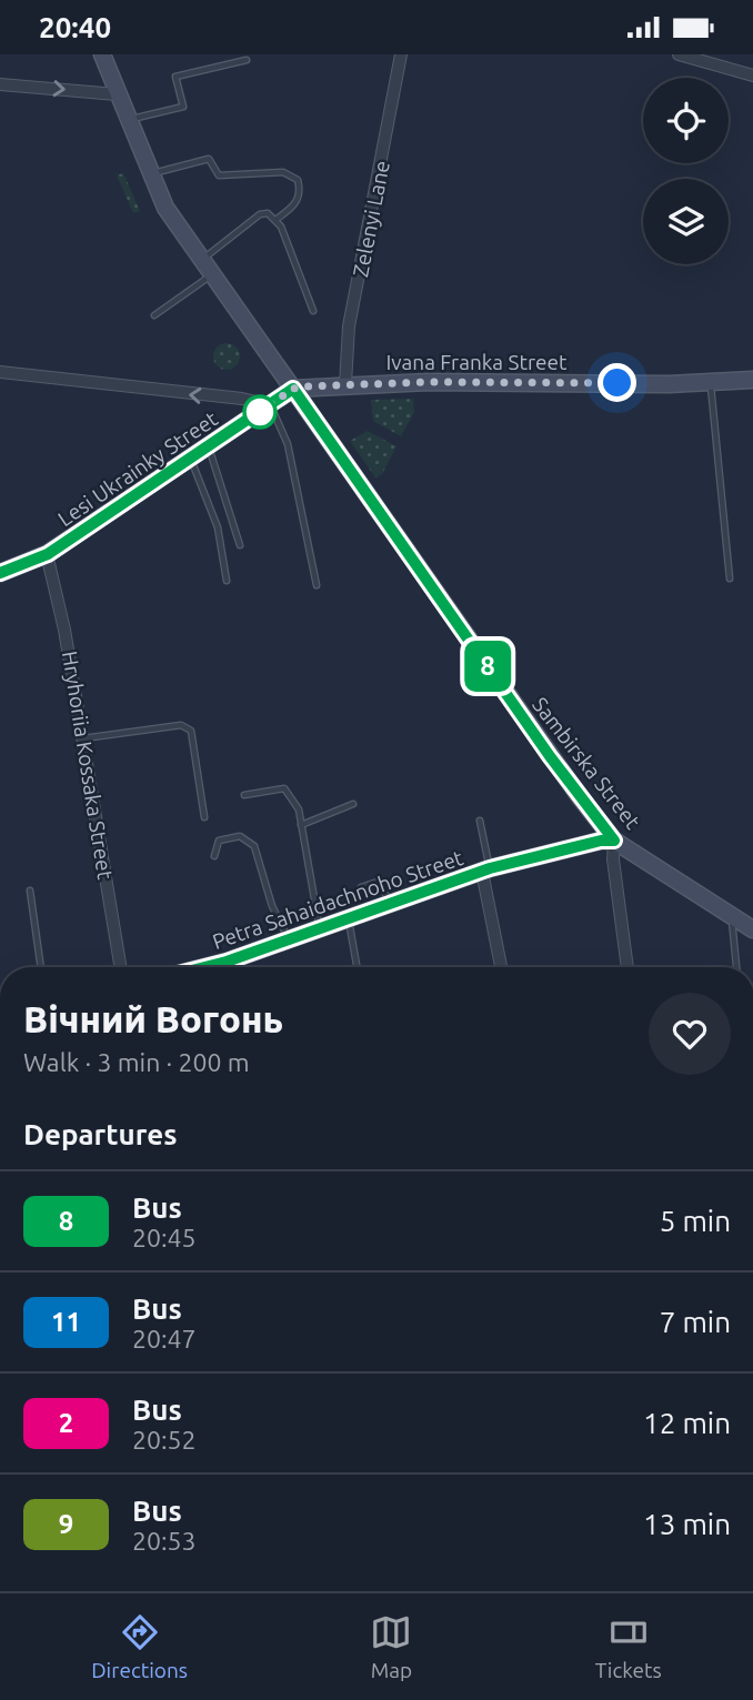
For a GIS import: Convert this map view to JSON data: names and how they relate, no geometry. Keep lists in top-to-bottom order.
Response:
{
  "streets": {
    "main road": [
      "Ivana Franka Street",
      "Lesi Ukrainky Street",
      "Sambirska Street",
      "Petra Sahaidachnoho Street"
    ],
    "street": ["Zelenyi Lane", "Hryhoriia Kossaka Street"]
  },
  "crossings": [
    ["Zelenyi Lane", "Ivana Franka Street"],
    ["Ivana Franka Street", "Lesi Ukrainky Street"],
    ["Ivana Franka Street", "Sambirska Street"],
    ["Lesi Ukrainky Street", "Sambirska Street"],
    ["Lesi Ukrainky Street", "Hryhoriia Kossaka Street"],
    ["Sambirska Street", "Petra Sahaidachnoho Street"]
  ],
  "lines": ["bus line 8"],
  "page": {
    "status": "20:40",
    "on_map": "8",
    "heading": [
      ["Вічний Вогонь", "Walk · 3 min · 200 m"],
      "Departures"
    ],
    "list": [
      {
        "mark": "8",
        "name": "Bus",
        "note": "20:45",
        "value": "5 min"
      },
      {
        "mark": "11",
        "name": "Bus",
        "note": "20:47",
        "value": "7 min"
      },
      {
        "mark": "2",
        "name": "Bus",
        "note": "20:52",
        "value": "12 min"
      },
      {
        "mark": "9",
        "name": "Bus",
        "note": "20:53",
        "value": "13 min"
      }
    ],
    "tabs": ["Directions", "Map", "Tickets"]
  }
}
